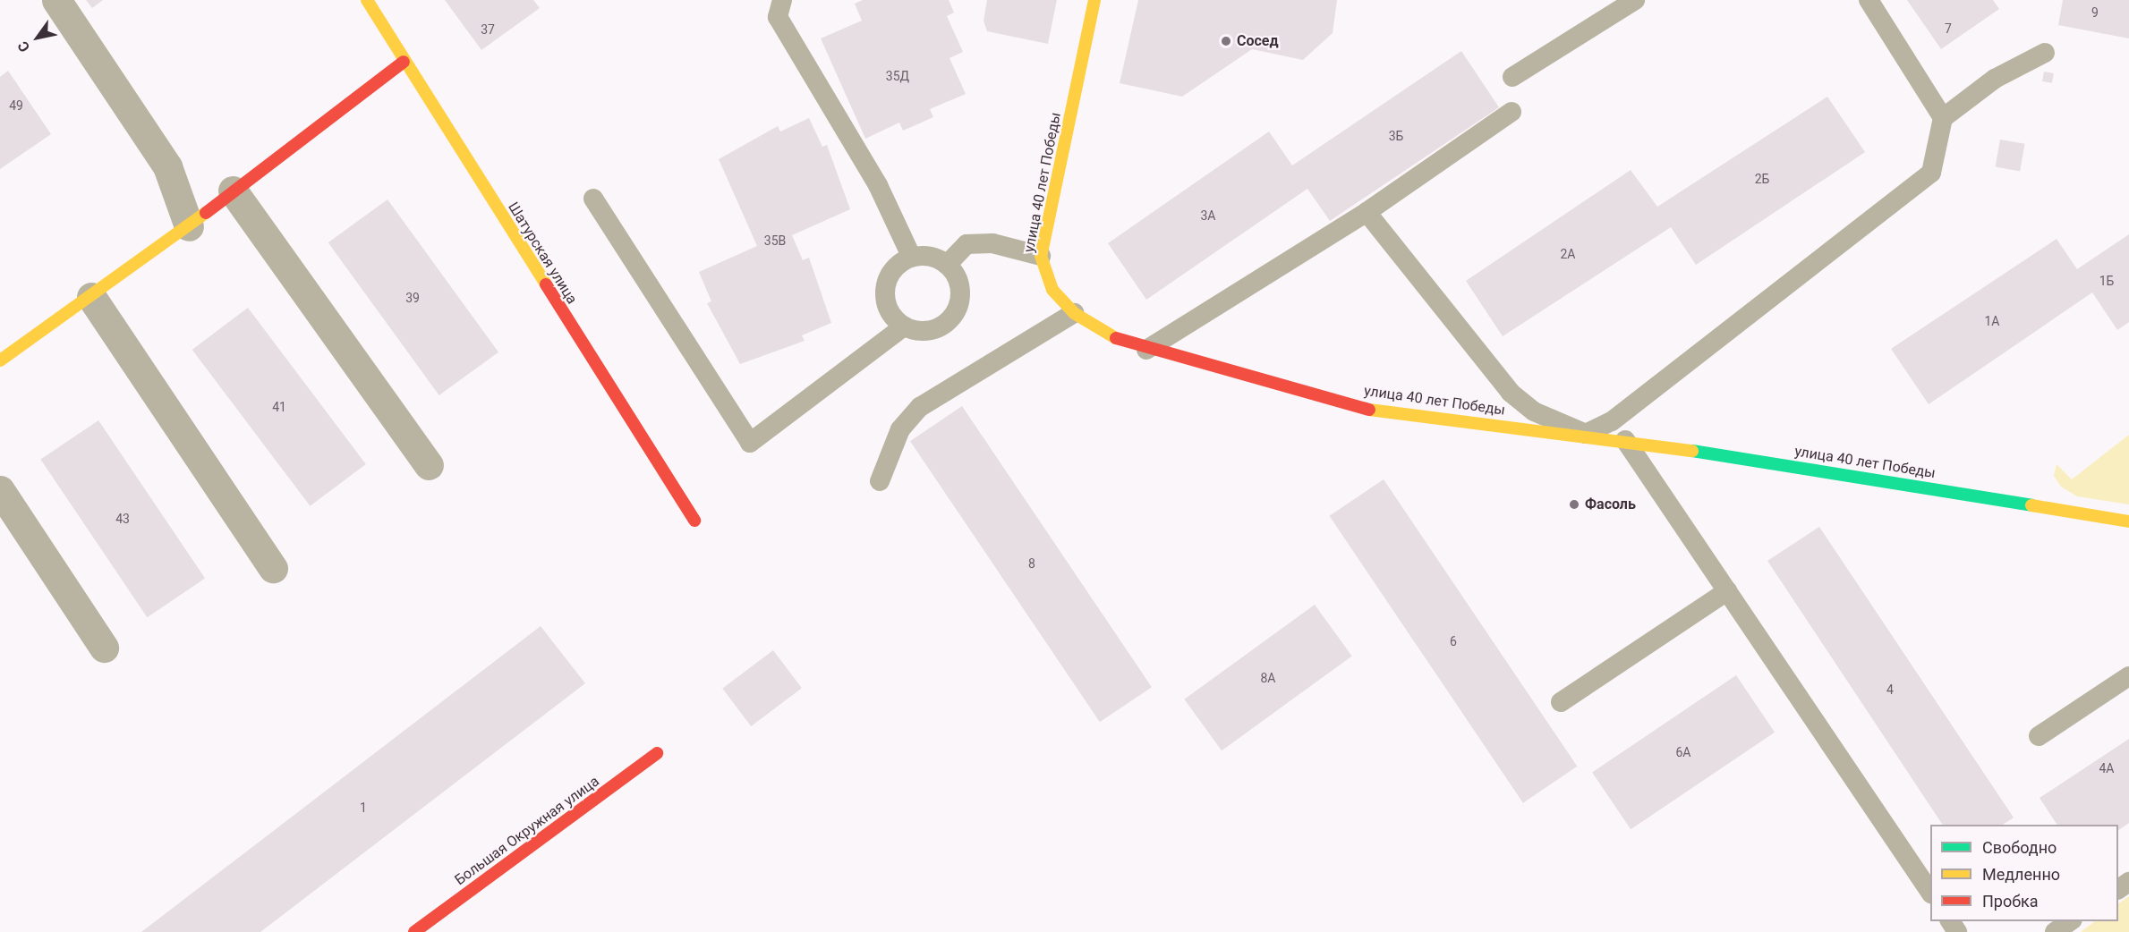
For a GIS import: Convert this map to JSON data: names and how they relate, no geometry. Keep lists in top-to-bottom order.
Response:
{
  "streets": {
    "street": ["улица 40 лет Победы", "Шатурская улица", "Большая Окружная улица"]
  },
  "places": ["Сосед", "Фасоль"],
  "house_numbers": [
    "9",
    "7",
    "37",
    "35Д",
    "49",
    "3Б",
    "2Б",
    "3А",
    "35В",
    "2А",
    "1Б",
    "39",
    "1А",
    "41",
    "43",
    "8",
    "6",
    "8А",
    "4",
    "6А",
    "4А",
    "1"
  ],
  "legend": ["Свободно", "Медленно", "Пробка"],
  "north": "bottom left"
}
